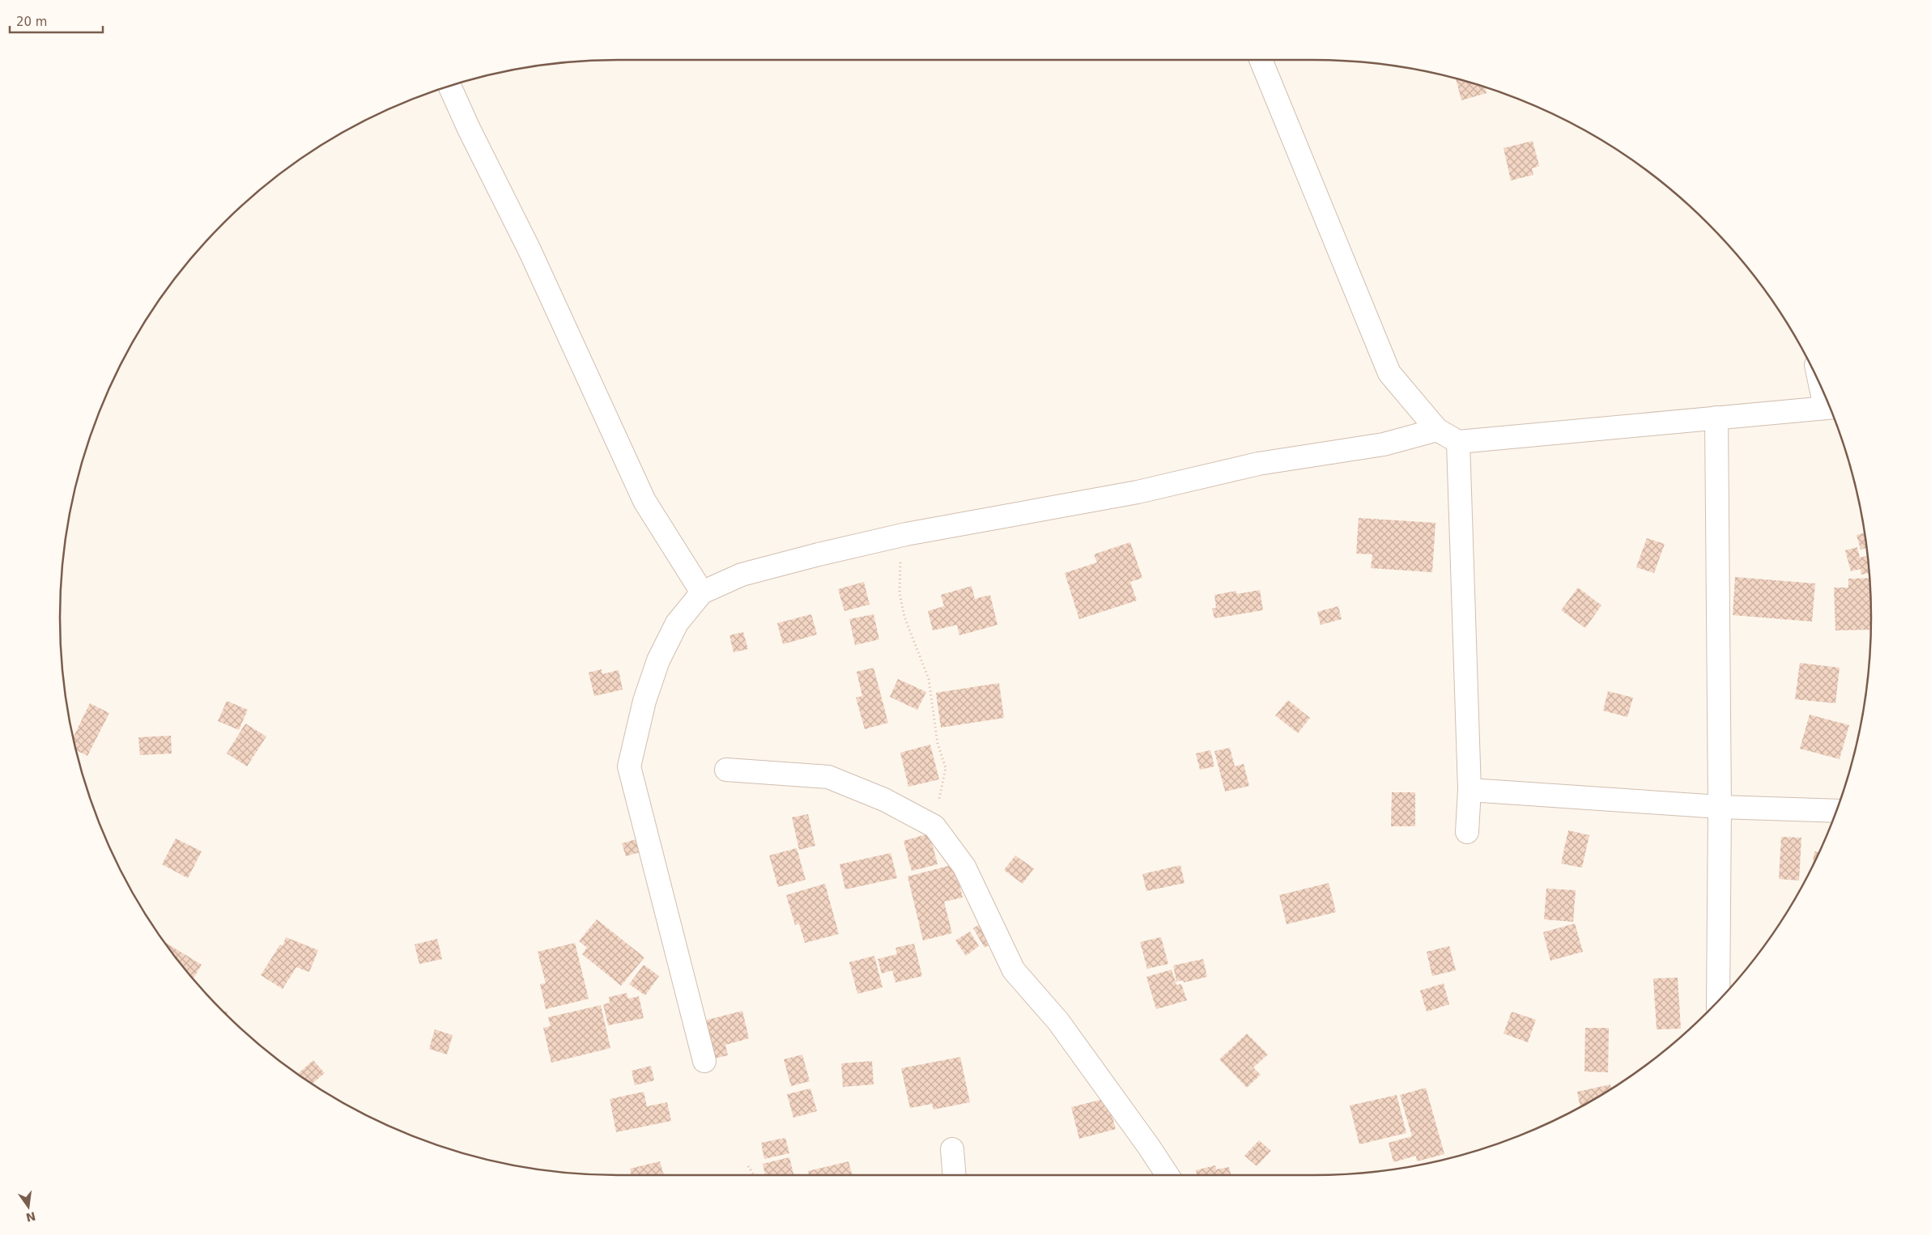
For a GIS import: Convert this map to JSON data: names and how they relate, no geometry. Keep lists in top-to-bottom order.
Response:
{
  "scale_bar": "20 m",
  "north": "bottom"
}
